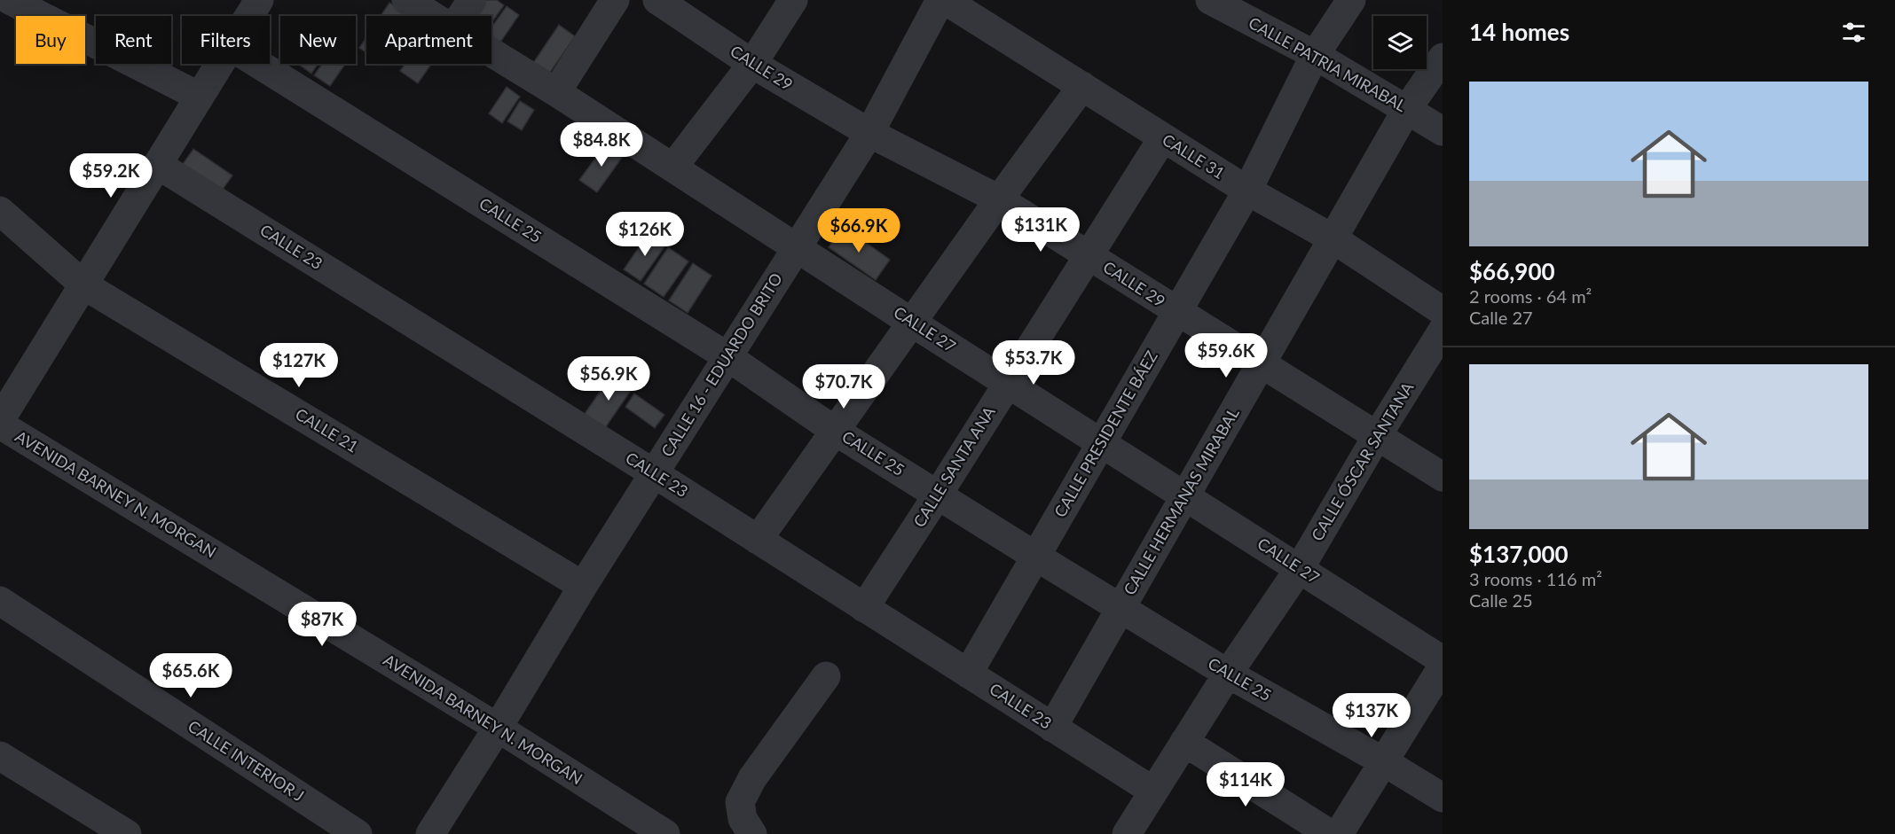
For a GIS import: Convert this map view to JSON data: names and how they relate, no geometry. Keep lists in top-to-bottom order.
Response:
{
  "streets": {
    "street": [
      "CALLE PATRIA MIRABAL",
      "CALLE 29",
      "CALLE 31",
      "CALLE 25",
      "CALLE 23",
      "CALLE 27",
      "CALLE 16 - EDUARDO BRITO",
      "CALLE 21",
      "CALLE PRESIDENTE BÁEZ",
      "CALLE ÓSCAR SANTANA",
      "CALLE SANTA ANA",
      "AVENIDA BARNEY N. MORGAN",
      "CALLE HERMANAS MIRABAL",
      "CALLE INTERIOR J"
    ]
  },
  "crossings": [
    ["CALLE PATRIA MIRABAL", "CALLE PRESIDENTE BÁEZ"],
    ["CALLE PATRIA MIRABAL", "CALLE HERMANAS MIRABAL"],
    ["CALLE 29", "CALLE 16 - EDUARDO BRITO"],
    ["CALLE 29", "CALLE PRESIDENTE BÁEZ"],
    ["CALLE 29", "CALLE ÓSCAR SANTANA"],
    ["CALLE 29", "CALLE SANTA ANA"],
    ["CALLE 29", "CALLE HERMANAS MIRABAL"],
    ["CALLE 31", "CALLE PRESIDENTE BÁEZ"],
    ["CALLE 31", "CALLE SANTA ANA"],
    ["CALLE 31", "CALLE HERMANAS MIRABAL"],
    ["CALLE 25", "CALLE 16 - EDUARDO BRITO"],
    ["CALLE 25", "CALLE PRESIDENTE BÁEZ"],
    ["CALLE 25", "CALLE ÓSCAR SANTANA"],
    ["CALLE 25", "CALLE SANTA ANA"],
    ["CALLE 25", "CALLE HERMANAS MIRABAL"],
    ["CALLE 23", "CALLE 16 - EDUARDO BRITO"],
    ["CALLE 23", "CALLE PRESIDENTE BÁEZ"],
    ["CALLE 23", "CALLE ÓSCAR SANTANA"],
    ["CALLE 23", "CALLE SANTA ANA"],
    ["CALLE 23", "CALLE HERMANAS MIRABAL"],
    ["CALLE 27", "CALLE 16 - EDUARDO BRITO"],
    ["CALLE 27", "CALLE PRESIDENTE BÁEZ"],
    ["CALLE 27", "CALLE ÓSCAR SANTANA"],
    ["CALLE 27", "CALLE SANTA ANA"],
    ["CALLE 27", "CALLE HERMANAS MIRABAL"],
    ["CALLE 16 - EDUARDO BRITO", "CALLE 21"],
    ["CALLE 16 - EDUARDO BRITO", "AVENIDA BARNEY N. MORGAN"]
  ],
  "page": {
    "heading": "14 homes",
    "chip": [
      "Buy",
      "Rent",
      "Filters",
      "New",
      "Apartment"
    ],
    "list": [
      {
        "name": "$66,900",
        "note": "2 rooms · 64 m² · Calle 27"
      },
      {
        "name": "$137,000",
        "note": "3 rooms · 116 m² · Calle 25"
      }
    ],
    "price": [
      "$84.8K",
      "$59.2K",
      "$131K",
      "$66.9K",
      "$126K",
      "$59.6K",
      "$53.7K",
      "$127K",
      "$56.9K",
      "$70.7K",
      "$87K",
      "$65.6K",
      "$137K",
      "$114K"
    ]
  }
}
